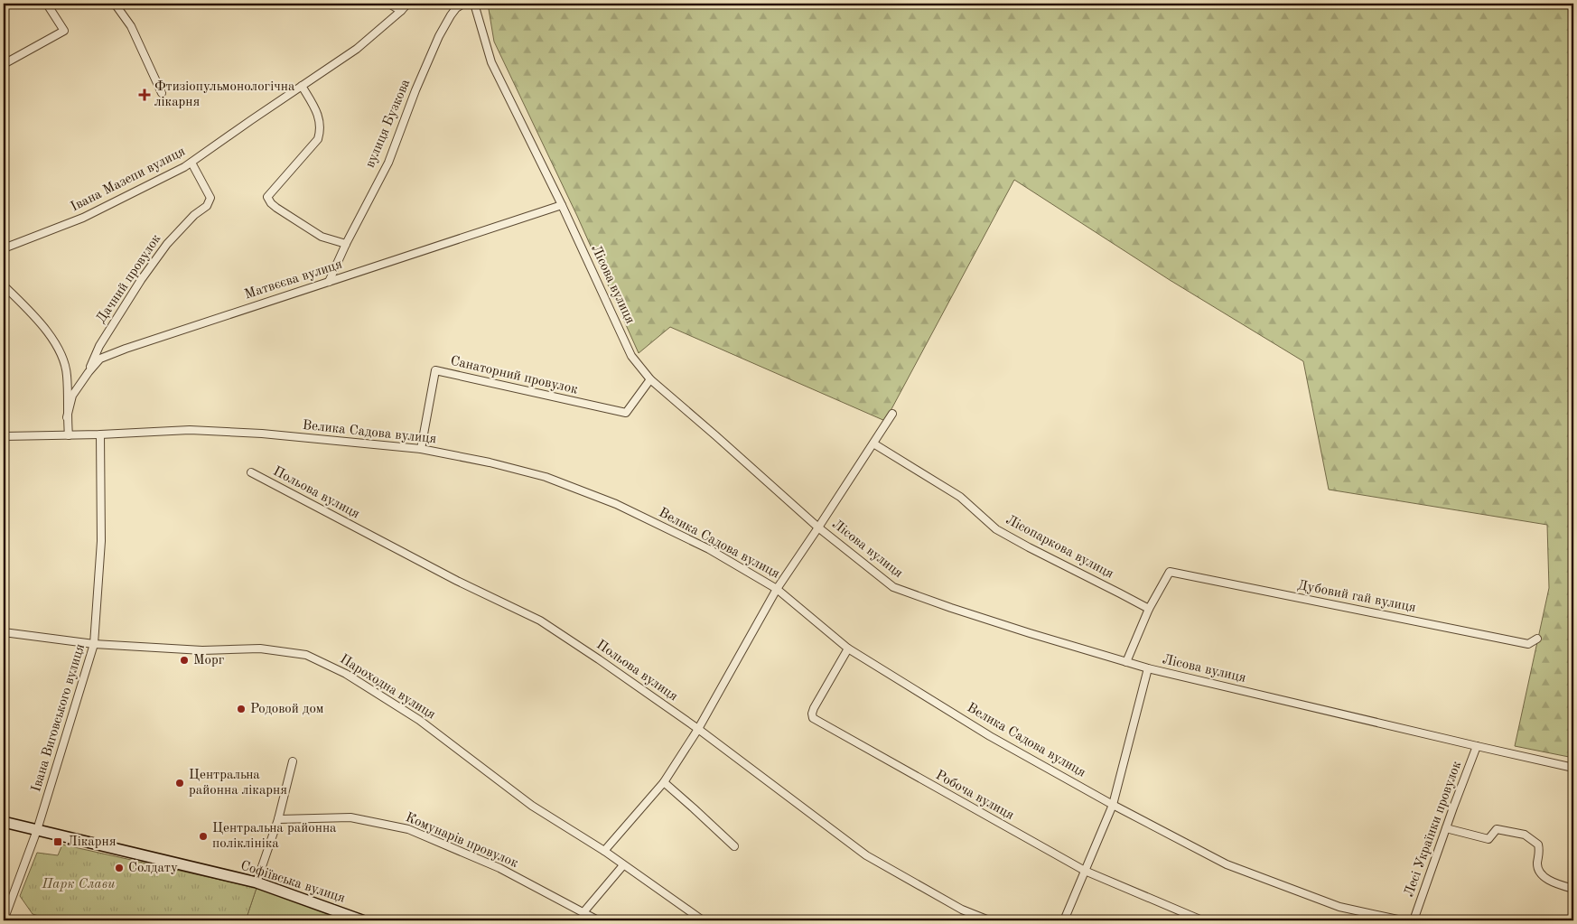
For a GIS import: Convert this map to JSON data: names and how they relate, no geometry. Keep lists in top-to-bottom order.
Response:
{
  "streets": {
    "street": [
      "вулиця Бузкова",
      "Івана Мазепи вулиця",
      "Дачний провулок",
      "Матвєєва вулиця",
      "Лісова вулиця",
      "Санаторний провулок",
      "Велика Садова вулиця",
      "Польова вулиця",
      "Лісопаркова вулиця",
      "Дубовий гай вулиця",
      "Пароходна вулиця",
      "Івана Виговського вулиця",
      "Робоча вулиця",
      "Лесі Українки провулок",
      "Комунарів провулок",
      "Софіївська вулиця"
    ]
  },
  "crossings": [
    ["вулиця Бузкова", "Матвєєва вулиця"],
    ["Івана Мазепи вулиця", "Дачний провулок"],
    ["Дачний провулок", "Матвєєва вулиця"],
    ["Матвєєва вулиця", "Лісова вулиця"],
    ["Лісова вулиця", "Санаторний провулок"],
    ["Лісова вулиця", "Лесі Українки провулок"],
    ["Санаторний провулок", "Велика Садова вулиця"],
    ["Велика Садова вулиця", "Івана Виговського вулиця"],
    ["Велика Садова вулиця", "Робоча вулиця"],
    ["Лісопаркова вулиця", "Дубовий гай вулиця"],
    ["Пароходна вулиця", "Івана Виговського вулиця"],
    ["Івана Виговського вулиця", "Софіївська вулиця"]
  ],
  "parks": ["Парк Слави"],
  "places": {
    "health": ["Фтизіопульмонологічна лікарня"],
    "other": [
      "Морг",
      "Родовой дом",
      "Центральна районна лікарня",
      "Центральна районна поліклініка",
      "Солдату"
    ],
    "transit": ["Лікарня"]
  }
}
